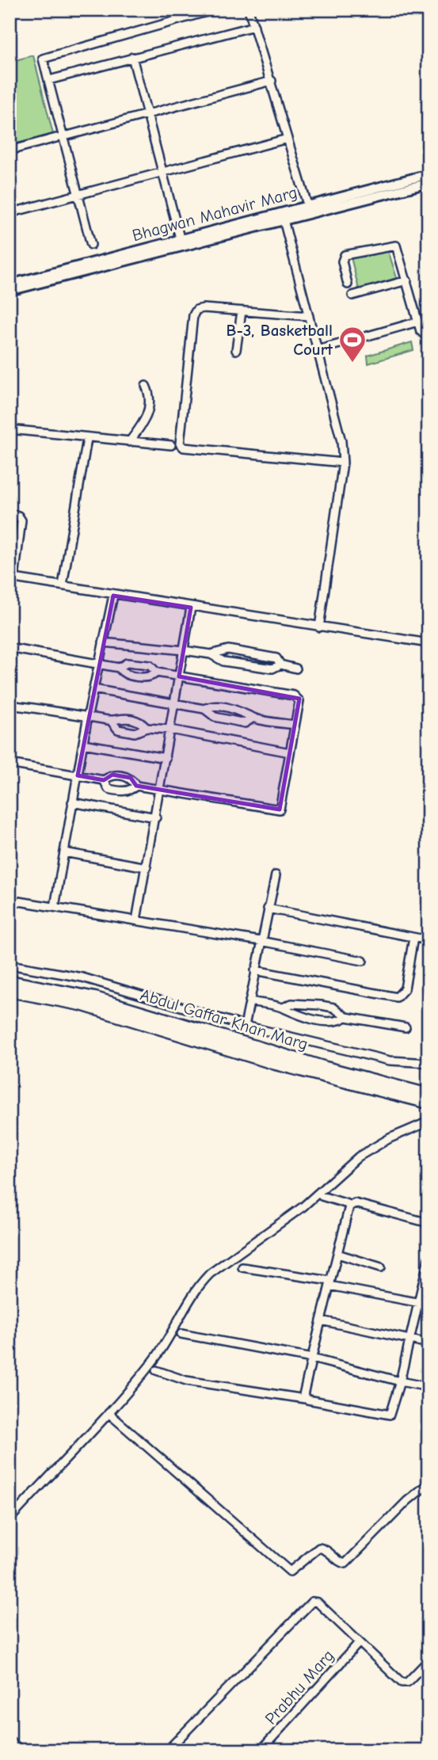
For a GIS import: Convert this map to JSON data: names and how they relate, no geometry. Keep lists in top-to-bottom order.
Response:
{
  "streets": {
    "main road": ["Abdul Gaffar Khan Marg"],
    "street": ["Bhagwan Mahavir Marg", "Prabhu Marg"]
  },
  "places": {
    "sports": ["B-3, Basketball Court"]
  }
}
